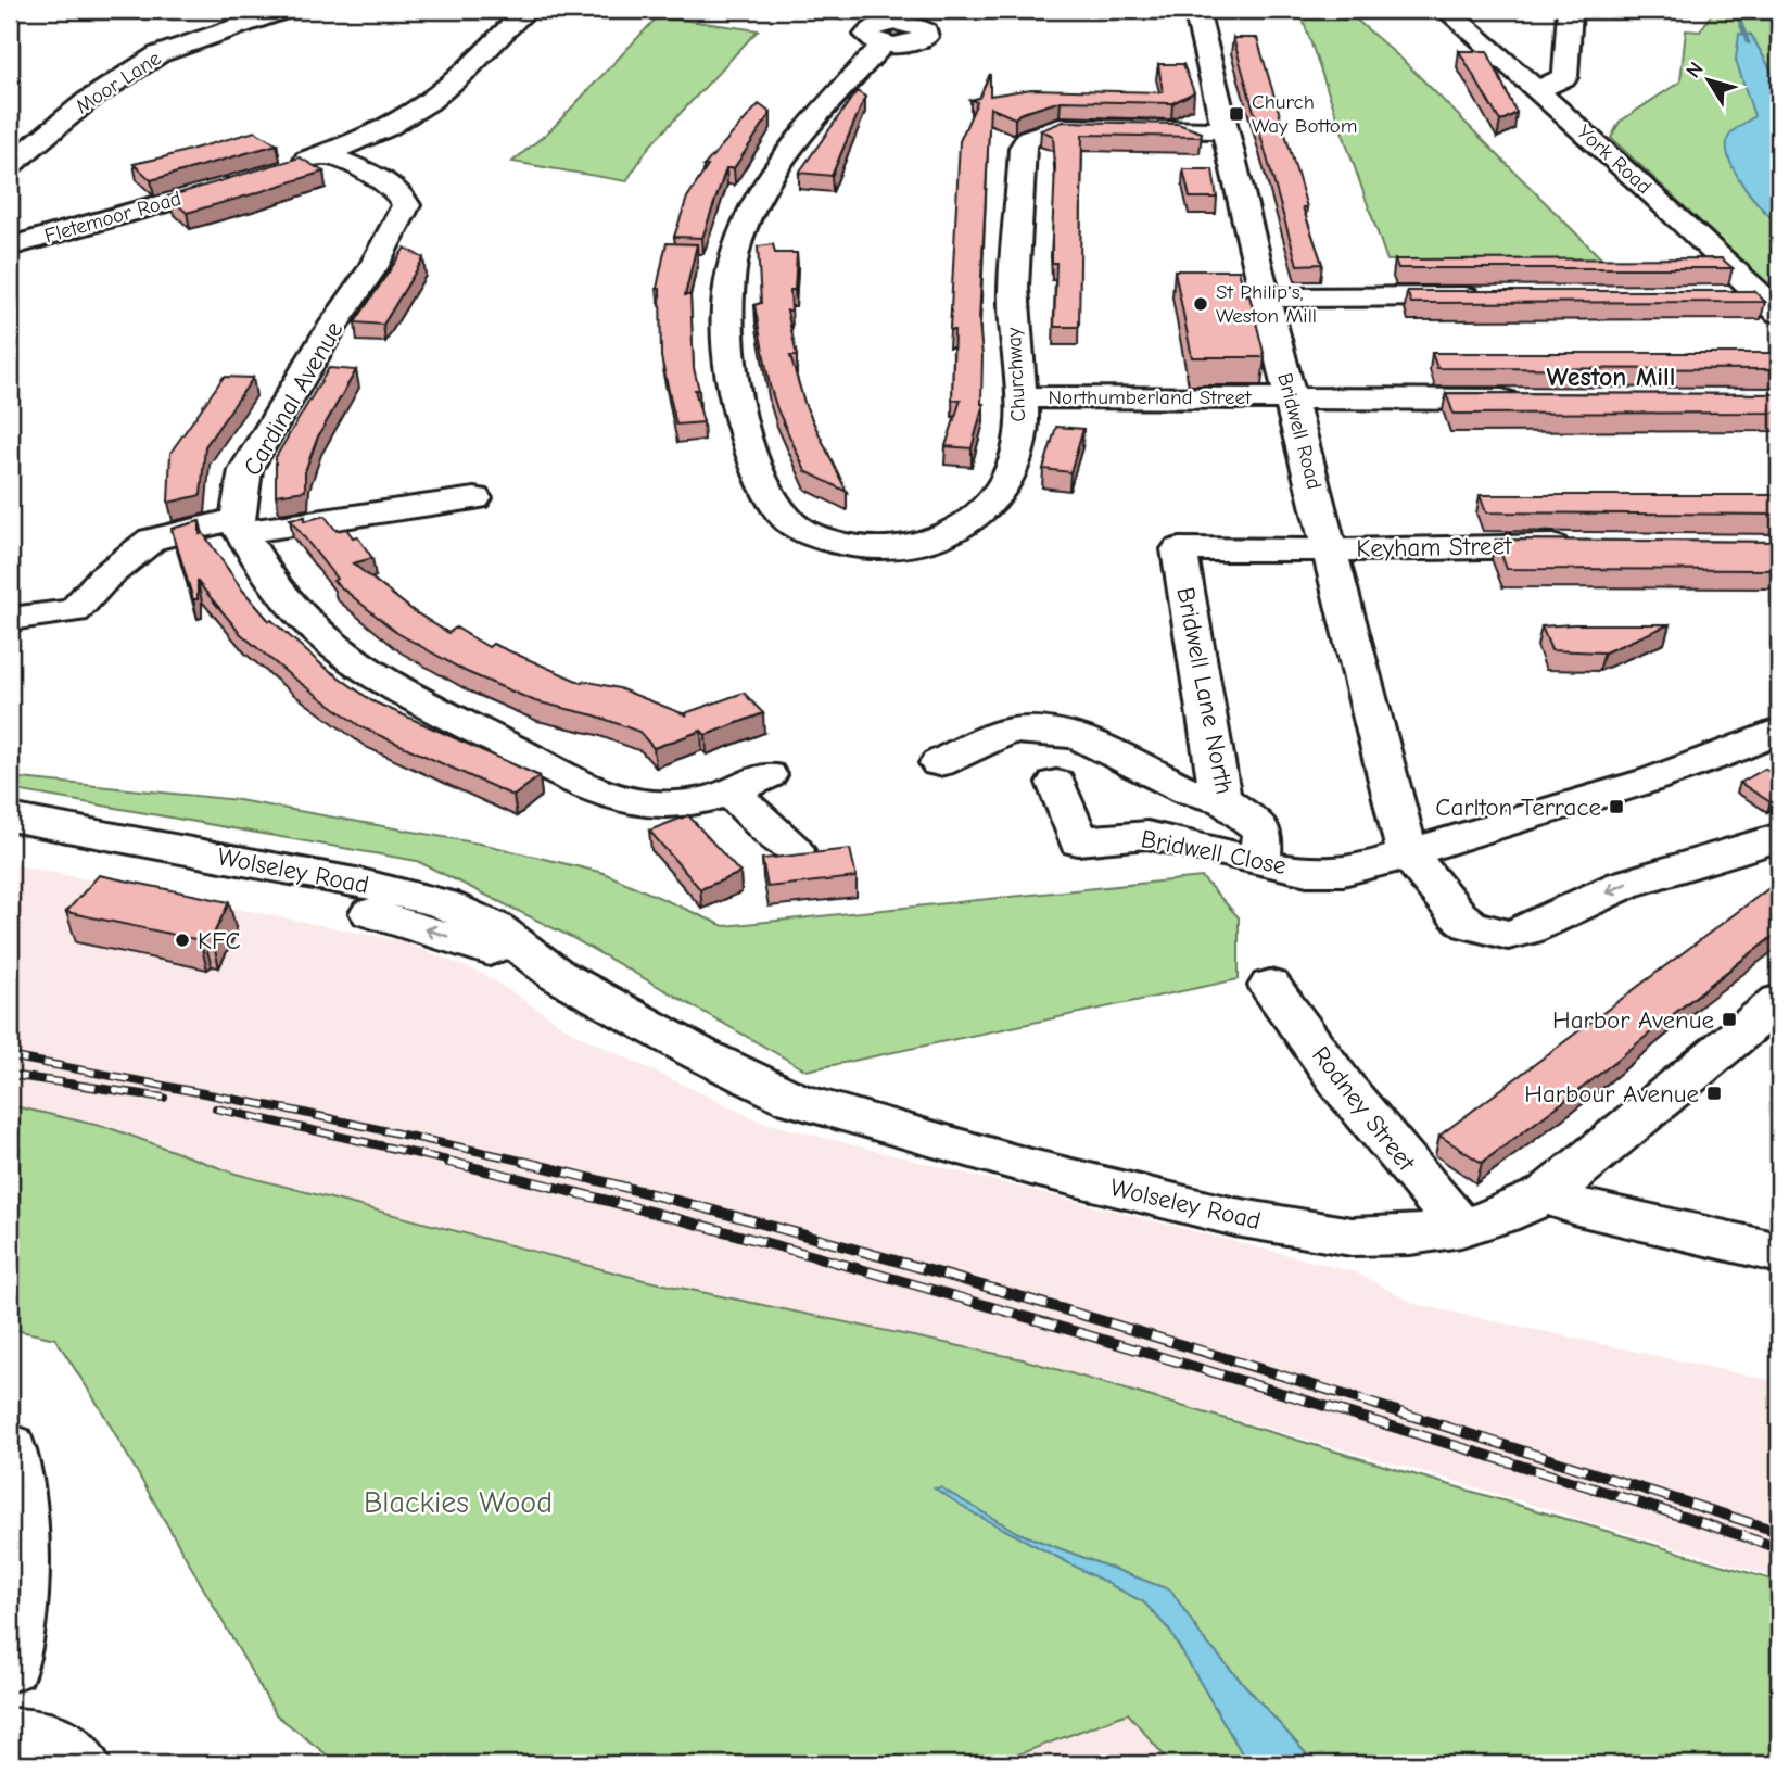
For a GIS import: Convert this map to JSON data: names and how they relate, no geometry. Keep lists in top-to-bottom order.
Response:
{
  "streets": {
    "street": [
      "Moor Lane",
      "York Road",
      "Fletemoor Road",
      "Churchway",
      "Northumberland Street",
      "Cardinal Avenue",
      "Bridwell Road",
      "Keyham Street",
      "Bridwell Lane North",
      "Bridwell Close",
      "Wolseley Road",
      "Rodney Street"
    ]
  },
  "crossings": [
    ["Churchway", "Northumberland Street"],
    ["Churchway", "Bridwell Road"],
    ["Northumberland Street", "Bridwell Road"],
    ["Bridwell Road", "Keyham Street"],
    ["Bridwell Road", "Bridwell Close"],
    ["Keyham Street", "Bridwell Lane North"],
    ["Bridwell Lane North", "Bridwell Close"],
    ["Wolseley Road", "Rodney Street"]
  ],
  "districts": ["Weston Mill"],
  "parks": ["Blackies Wood"],
  "places": {
    "transit": [
      "Church Way Bottom",
      "Carlton Terrace",
      "Harbor Avenue",
      "Harbour Avenue"
    ],
    "other": ["St Philip's, Weston Mill", "KFC"]
  },
  "north": "top left"
}
